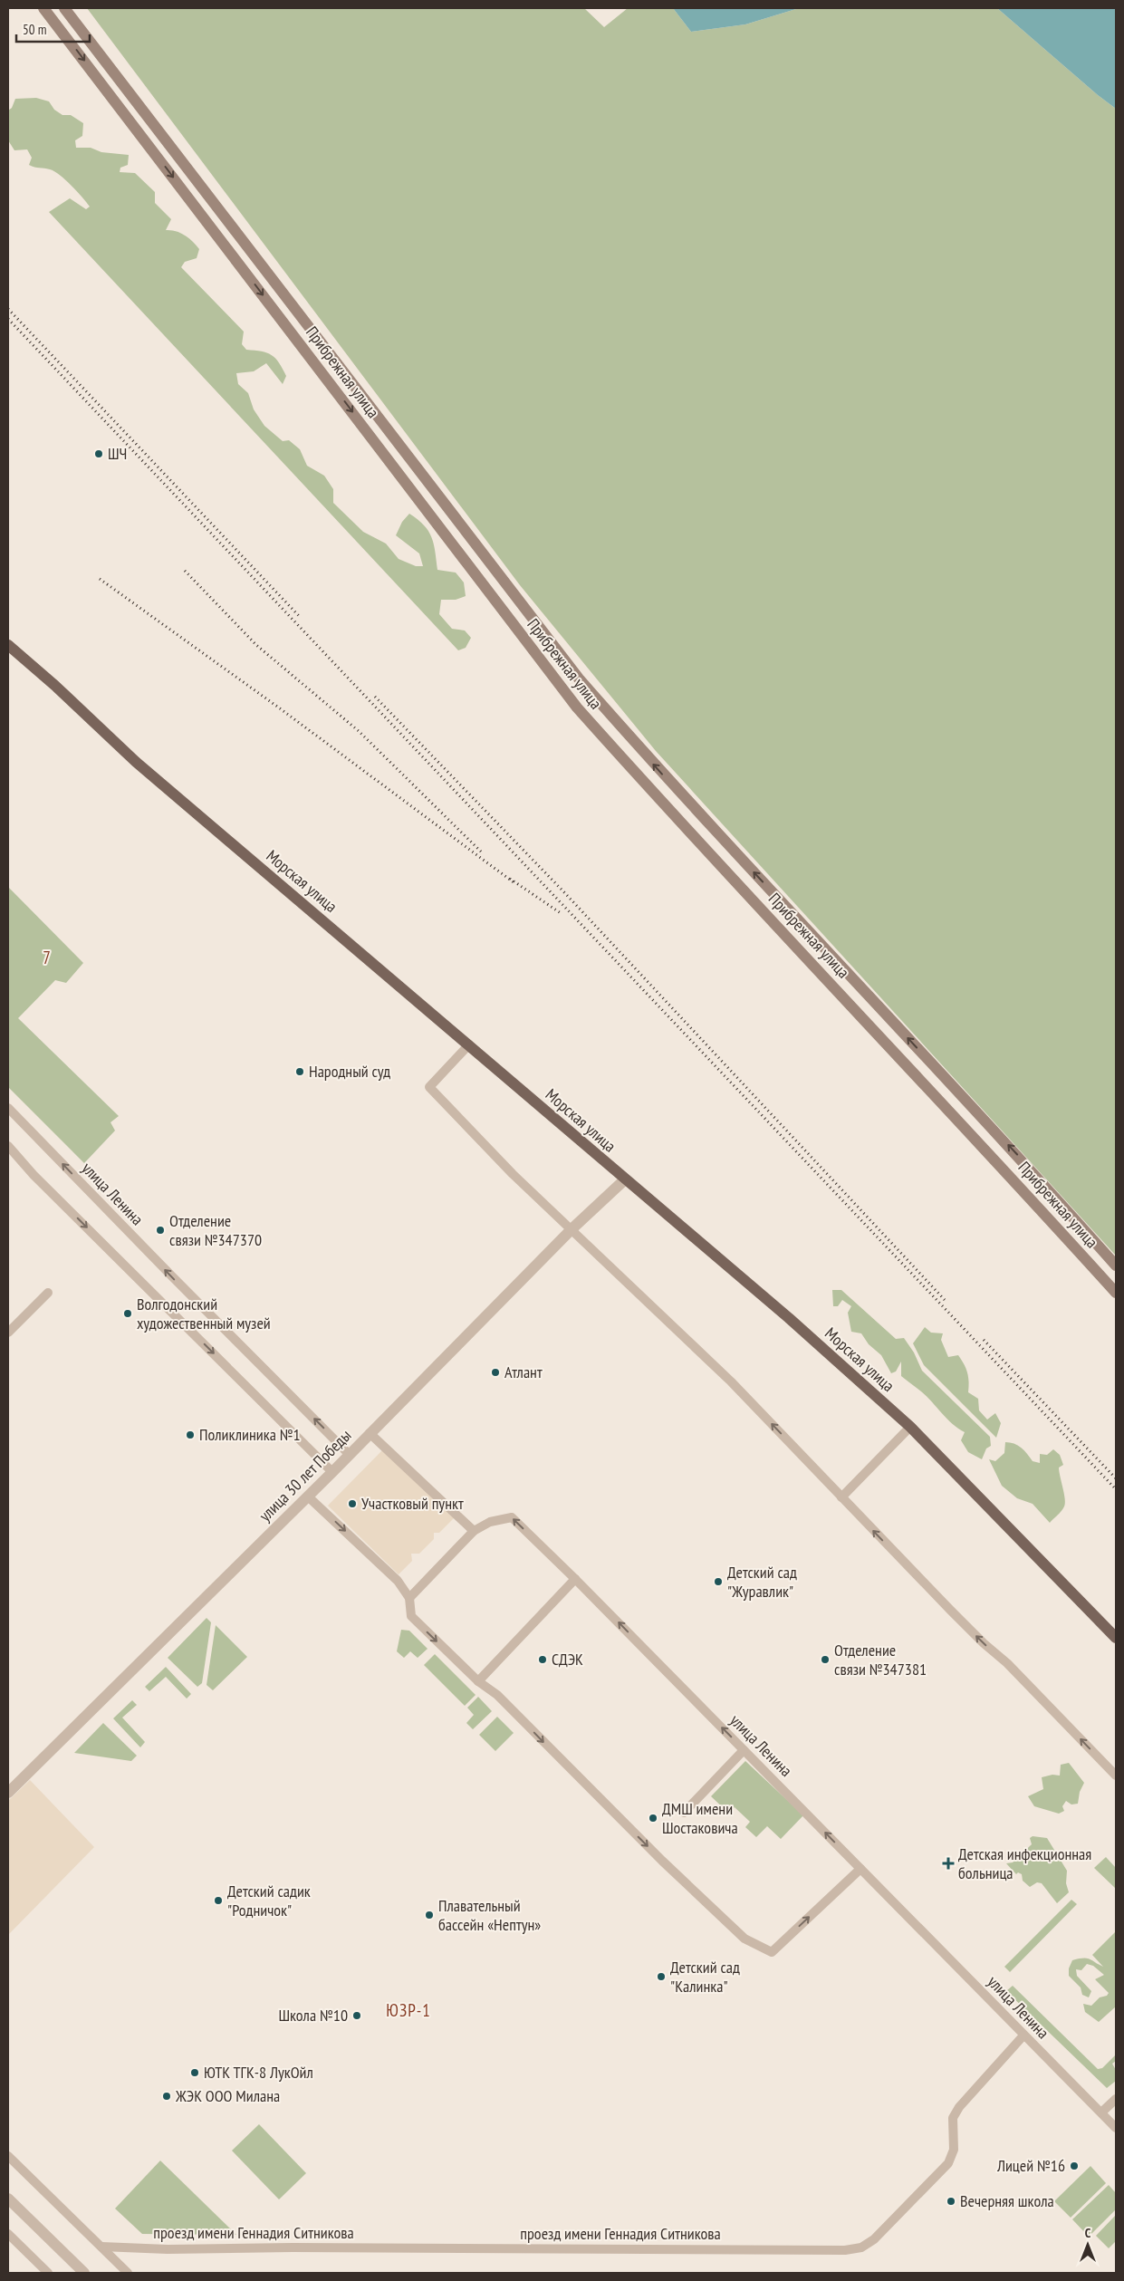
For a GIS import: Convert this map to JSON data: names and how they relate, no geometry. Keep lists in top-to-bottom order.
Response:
{
  "streets": {
    "main road": ["Прибрежная улица", "Морская улица"],
    "street": ["улица Ленина", "улица 30 лет Победы", "проезд имени Геннадия Ситникова"]
  },
  "crossings": [
    ["Морская улица", "улица 30 лет Победы"],
    ["улица Ленина", "улица 30 лет Победы"],
    ["улица Ленина", "проезд имени Геннадия Ситникова"]
  ],
  "districts": ["7", "ЮЗР-1"],
  "places": {
    "other": [
      "ШЧ",
      "Народный суд",
      "Отделение связи №347370",
      "Волгодонский художественный музей",
      "Атлант",
      "Поликлиника №1",
      "Участковый пункт",
      "Детский сад \"Журавлик\"",
      "СДЭК",
      "Отделение связи №347381",
      "ДМШ имени Шостаковича",
      "Детский садик \"Родничок\"",
      "Плавательный бассейн «Нептун»",
      "Детский сад \"Калинка\"",
      "Школа №10",
      "ЮТК ТГК-8 ЛукОйл",
      "ЖЭК ООО Милана",
      "Лицей №16",
      "Вечерняя школа"
    ],
    "health": ["Детская инфекционная больница"]
  },
  "scale_bar": "50 m",
  "north": "top"
}
